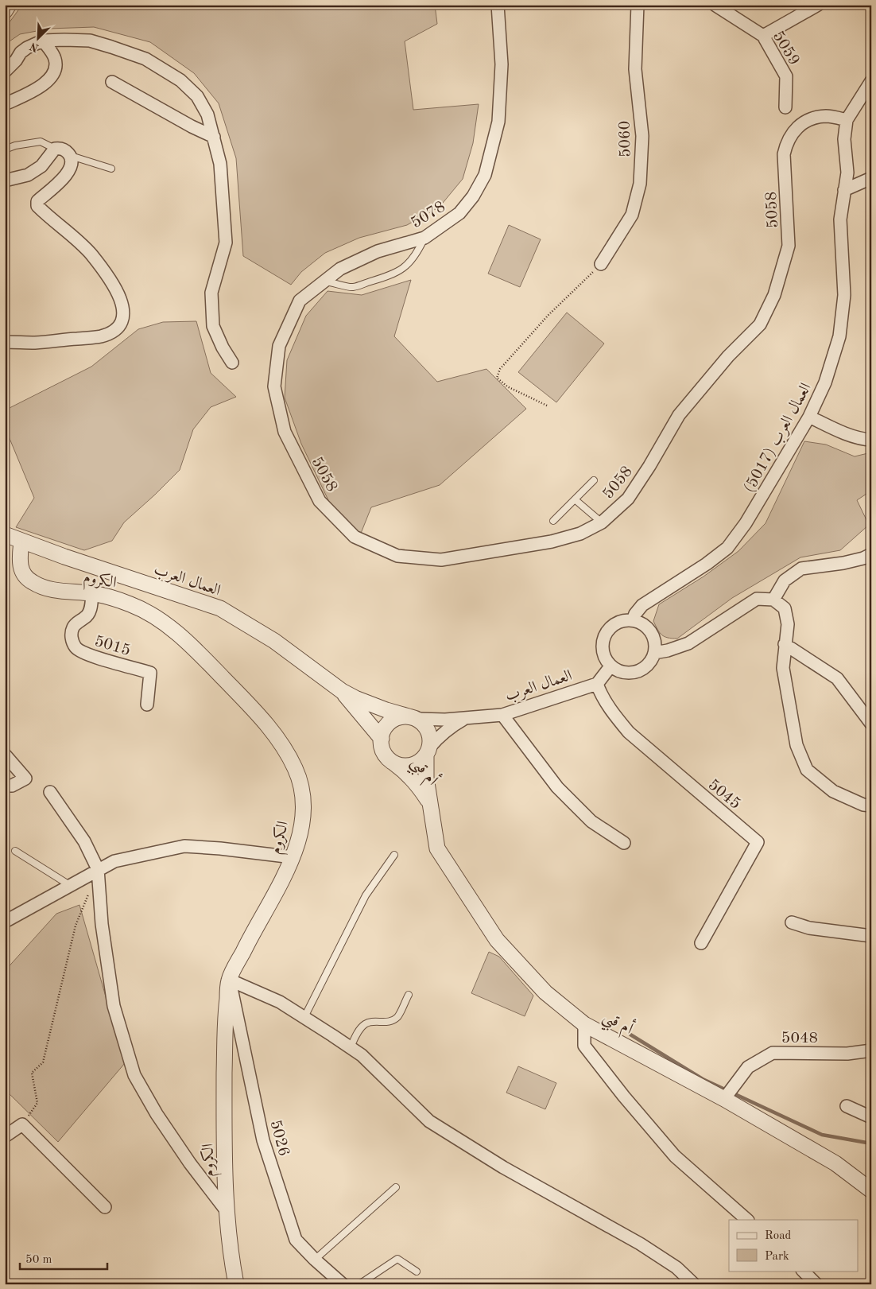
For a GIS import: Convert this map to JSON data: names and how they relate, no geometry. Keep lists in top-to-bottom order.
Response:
{
  "streets": {
    "street": [
      "5059",
      "5060",
      "5058",
      "5078",
      "العمال العرب (5017)",
      "الكروم",
      "العمال العرب",
      "5015",
      "أم قبي",
      "5045",
      "5048",
      "5026"
    ]
  },
  "crossings": [
    ["5058", "5078"],
    ["5058", "العمال العرب (5017)"],
    ["العمال العرب (5017)", "العمال العرب"],
    ["الكروم", "العمال العرب"],
    ["الكروم", "5015"],
    ["الكروم", "5026"],
    ["العمال العرب", "أم قبي"],
    ["العمال العرب", "5045"],
    ["أم قبي", "5048"]
  ],
  "legend": ["Road", "Park"],
  "scale_bar": "50 m",
  "north": "bottom left"
}
